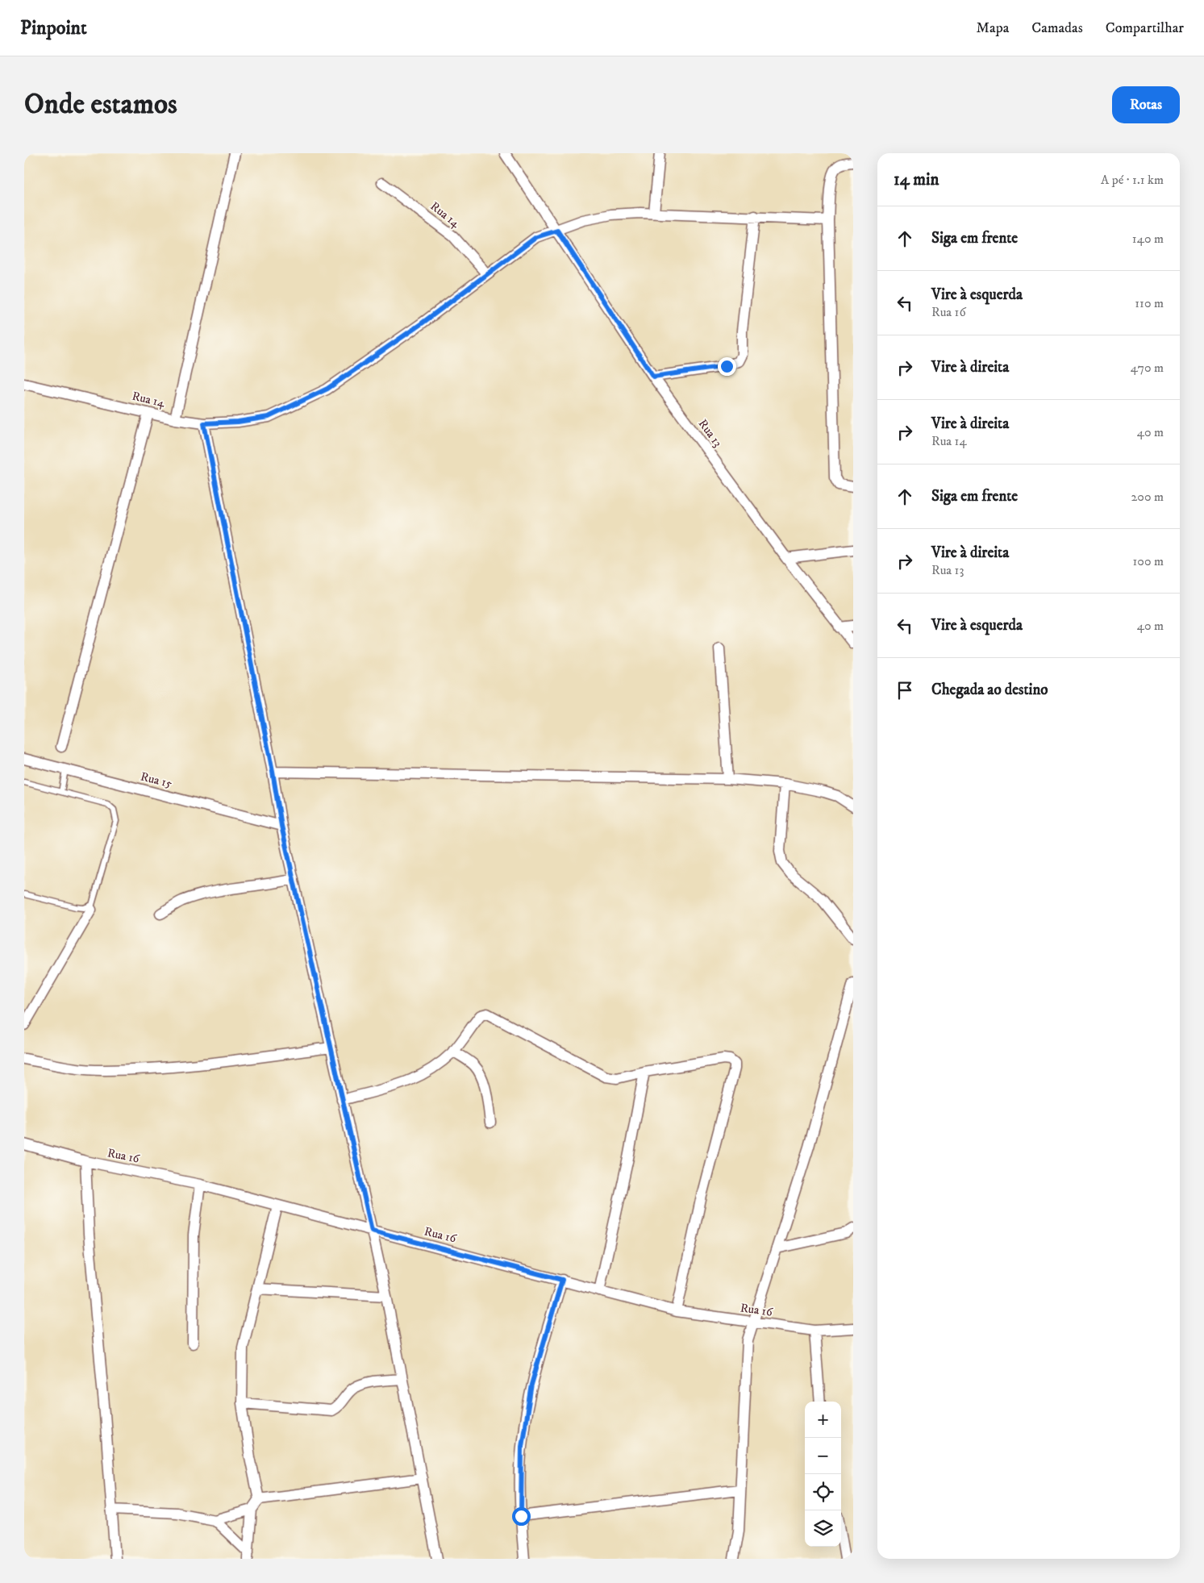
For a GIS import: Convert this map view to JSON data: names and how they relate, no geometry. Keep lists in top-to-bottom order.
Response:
{
  "streets": {
    "street": [
      "Rua 14",
      "Rua 13",
      "Rua 15",
      "Rua 16"
    ]
  },
  "crossings": [
    ["Rua 14", "Rua 13"]
  ],
  "page": {
    "header": "Pinpoint",
    "nav": ["Mapa", "Camadas", "Compartilhar"],
    "buttons": "Rotas",
    "title": "Onde estamos",
    "heading": ["14 min", "A pé · 1.1 km"],
    "list": [
      ["Siga em frente", "140 m"],
      ["Vire à esquerda", "Rua 16", "110 m"],
      ["Vire à direita", "470 m"],
      ["Vire à direita", "Rua 14", "40 m"],
      ["Siga em frente", "200 m"],
      ["Vire à direita", "Rua 13", "100 m"],
      ["Vire à esquerda", "40 m"],
      "Chegada ao destino"
    ],
    "map_buttons": ["+", "−"]
  }
}
